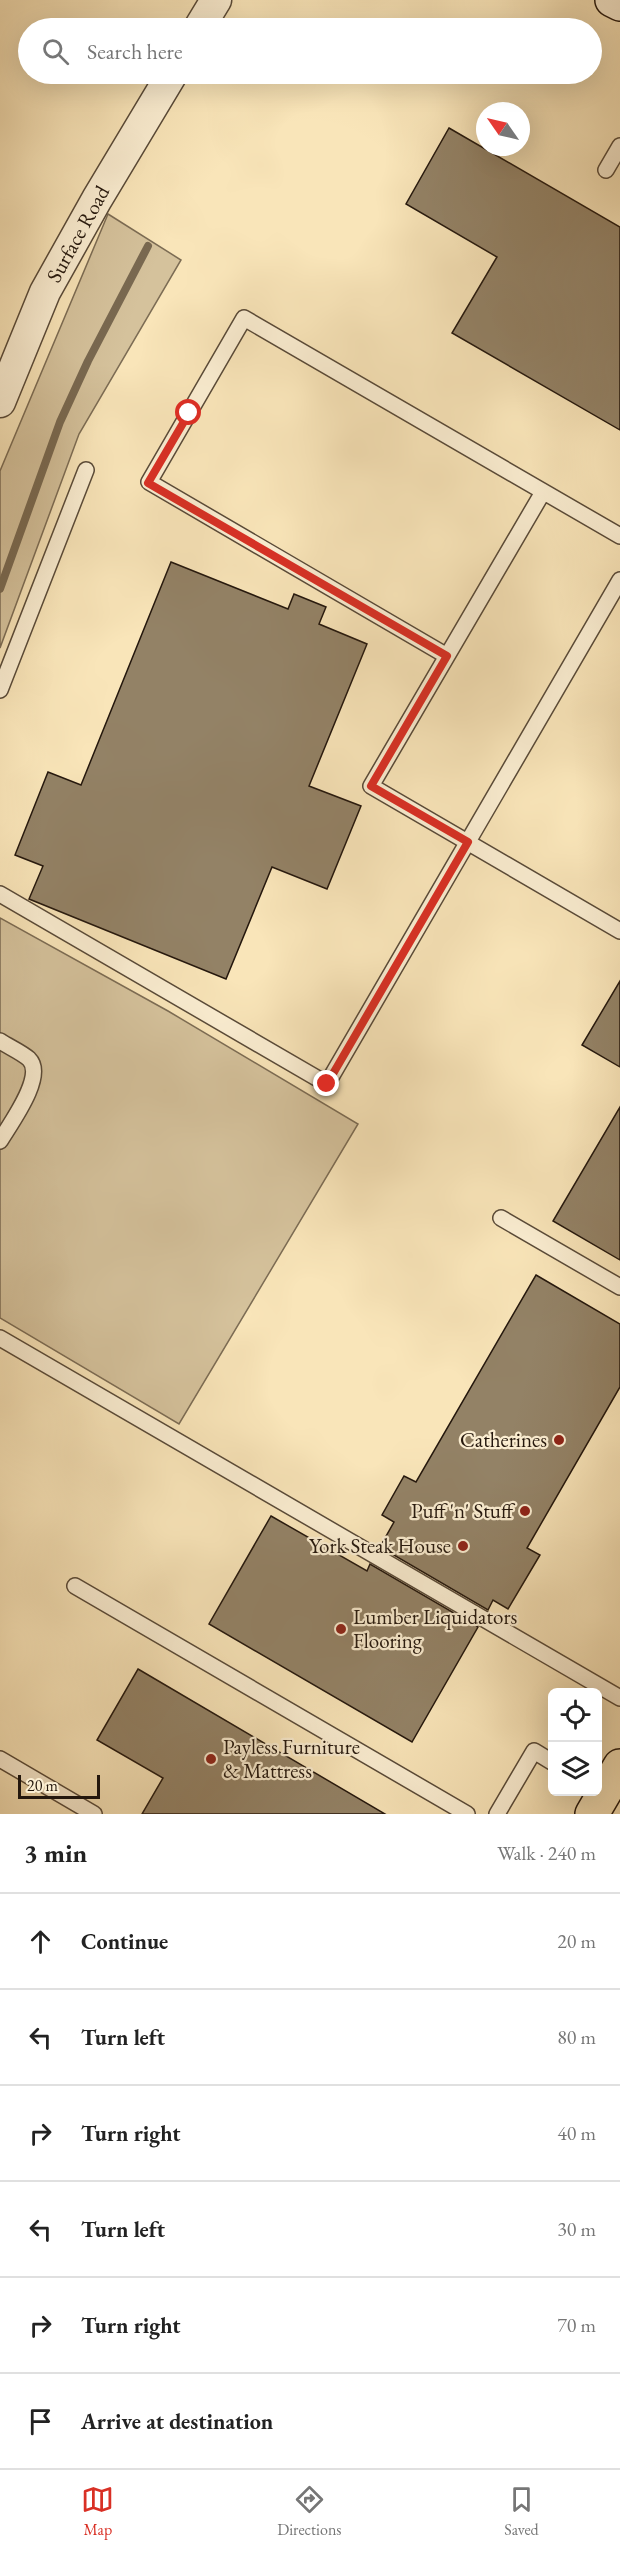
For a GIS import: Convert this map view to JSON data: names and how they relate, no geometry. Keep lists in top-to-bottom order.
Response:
{
  "streets": {
    "street": ["Surface Road"]
  },
  "places": [
    "Catherines",
    "Puff 'n' Stuff",
    "York Steak House",
    "Lumber Liquidators Flooring",
    "Payless Furniture & Mattress"
  ],
  "scale_bar": "20 m",
  "north": "top left",
  "page": {
    "search": "Search here",
    "scale": "20 m",
    "heading": ["3 min", "Walk · 240 m"],
    "list": [
      ["Continue", "20 m"],
      ["Turn left", "80 m"],
      ["Turn right", "40 m"],
      ["Turn left", "30 m"],
      ["Turn right", "70 m"],
      "Arrive at destination"
    ],
    "nav": ["Map", "Directions", "Saved"]
  }
}
